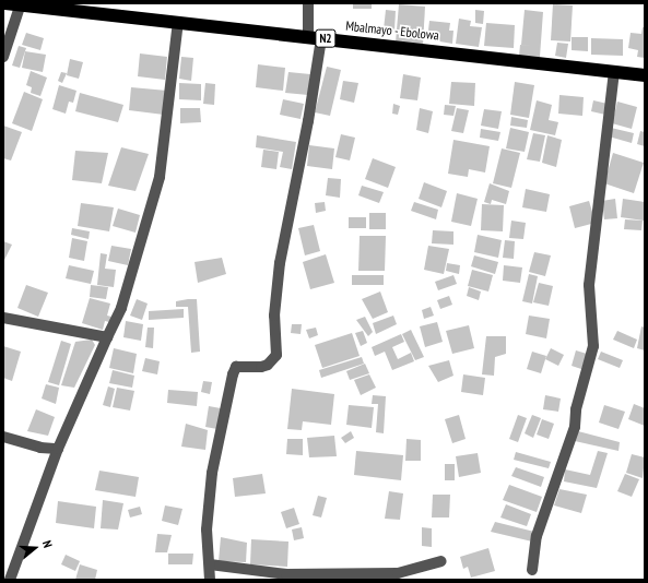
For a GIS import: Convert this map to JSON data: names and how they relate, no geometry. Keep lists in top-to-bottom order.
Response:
{
  "streets": {
    "highway": ["Mbalmayo - Ebolowa", "N2"]
  },
  "north": "right"
}
